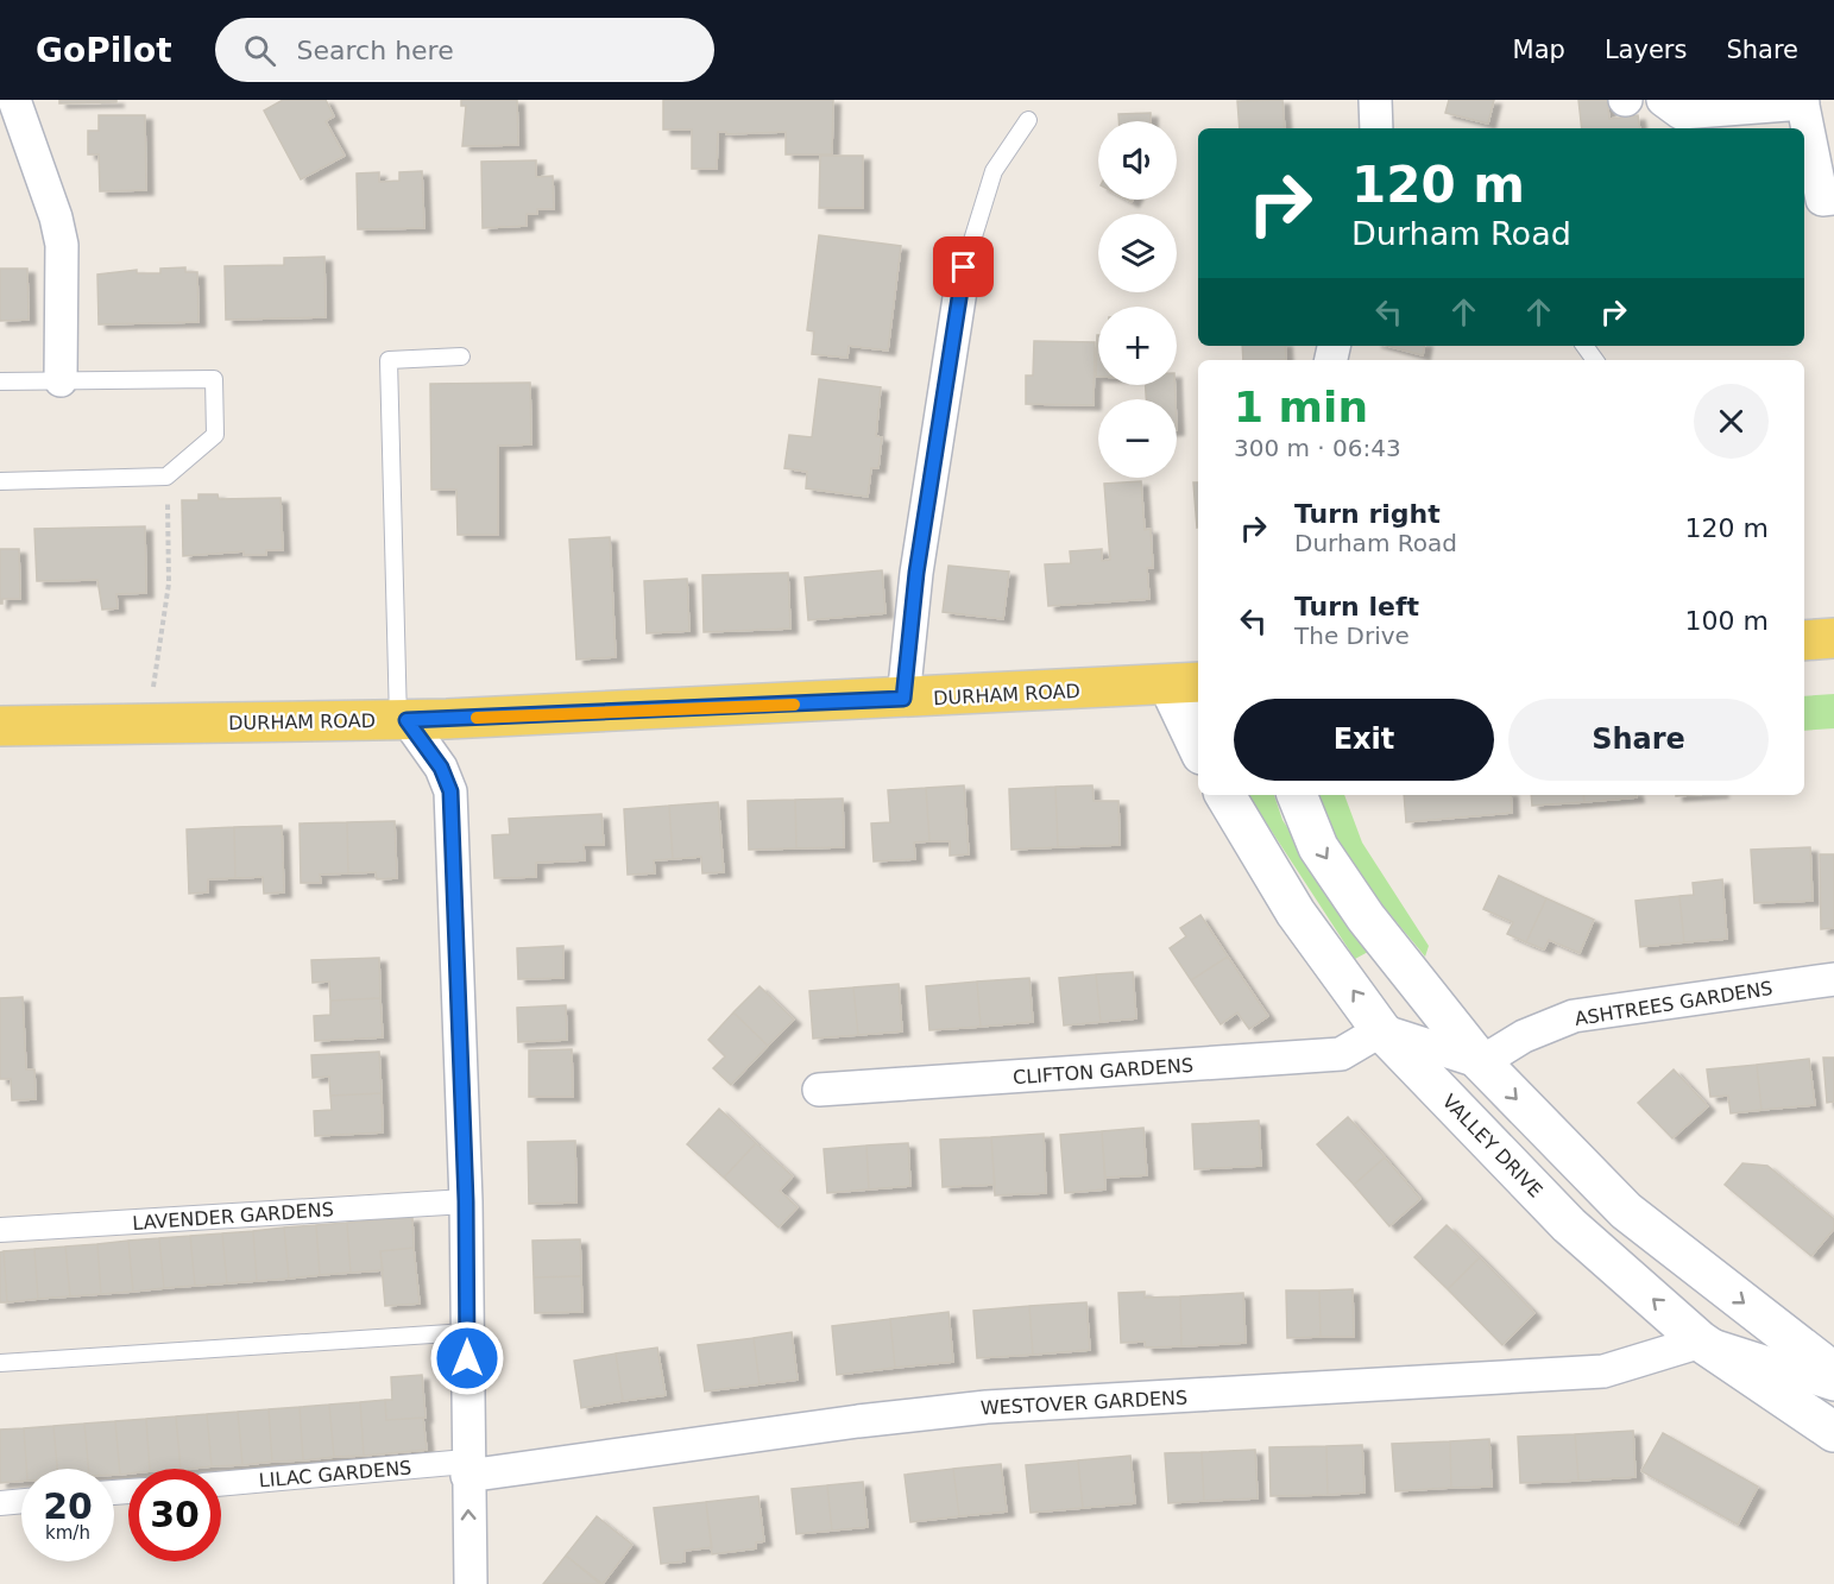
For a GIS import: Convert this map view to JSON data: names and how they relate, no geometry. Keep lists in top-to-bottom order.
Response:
{
  "streets": {
    "main road": ["DURHAM ROAD"],
    "street": [
      "ASHTREES GARDENS",
      "CLIFTON GARDENS",
      "VALLEY DRIVE",
      "LAVENDER GARDENS",
      "WESTOVER GARDENS",
      "LILAC GARDENS"
    ]
  },
  "crossings": [
    ["CLIFTON GARDENS", "VALLEY DRIVE"],
    ["VALLEY DRIVE", "WESTOVER GARDENS"],
    ["WESTOVER GARDENS", "LILAC GARDENS"]
  ],
  "page": {
    "header": "GoPilot",
    "search": "Search here",
    "nav": ["Map", "Layers", "Share"],
    "map_buttons": ["+", "−"],
    "turn": ["120 m", "Durham Road"],
    "heading": ["1 min", "300 m · 06:43"],
    "list": [
      {
        "name": "Turn right",
        "note": "Durham Road",
        "value": "120 m"
      },
      {
        "name": "Turn left",
        "note": "The Drive",
        "value": "100 m"
      }
    ],
    "buttons": ["Exit", "Share"],
    "speed": "20 km/h",
    "limit": "30"
  }
}
